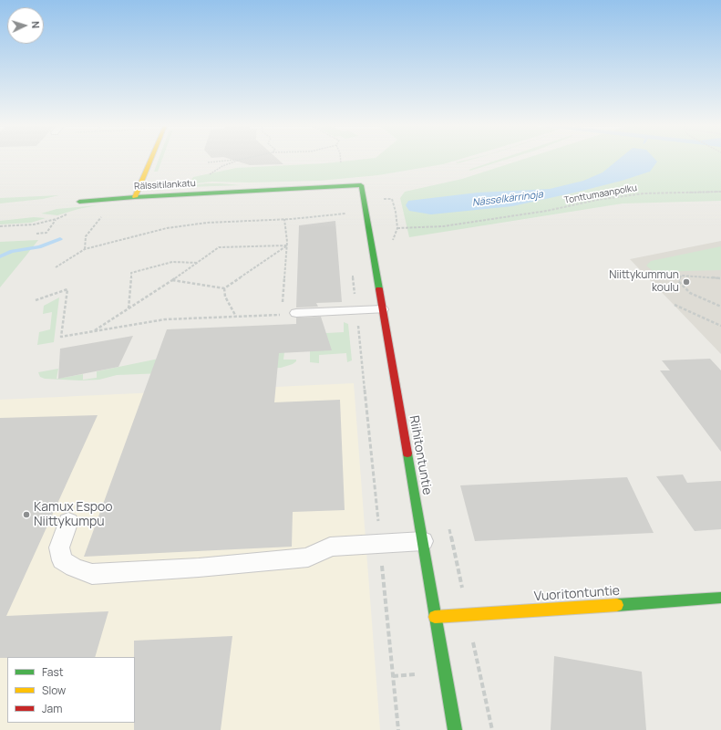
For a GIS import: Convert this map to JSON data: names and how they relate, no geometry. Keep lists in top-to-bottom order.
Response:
{
  "streets": {
    "street": ["Rälssitilankatu", "Riihitontuntie", "Vuoritontuntie"],
    "path": ["Tonttumaanpolku"]
  },
  "crossings": [
    ["Rälssitilankatu", "Riihitontuntie"],
    ["Riihitontuntie", "Vuoritontuntie"]
  ],
  "water": ["Nässelkärrinoja"],
  "places": ["Niittykummun koulu", "Kamux Espoo Niittykumpu"],
  "legend": ["Fast", "Slow", "Jam"],
  "north": "right"
}
